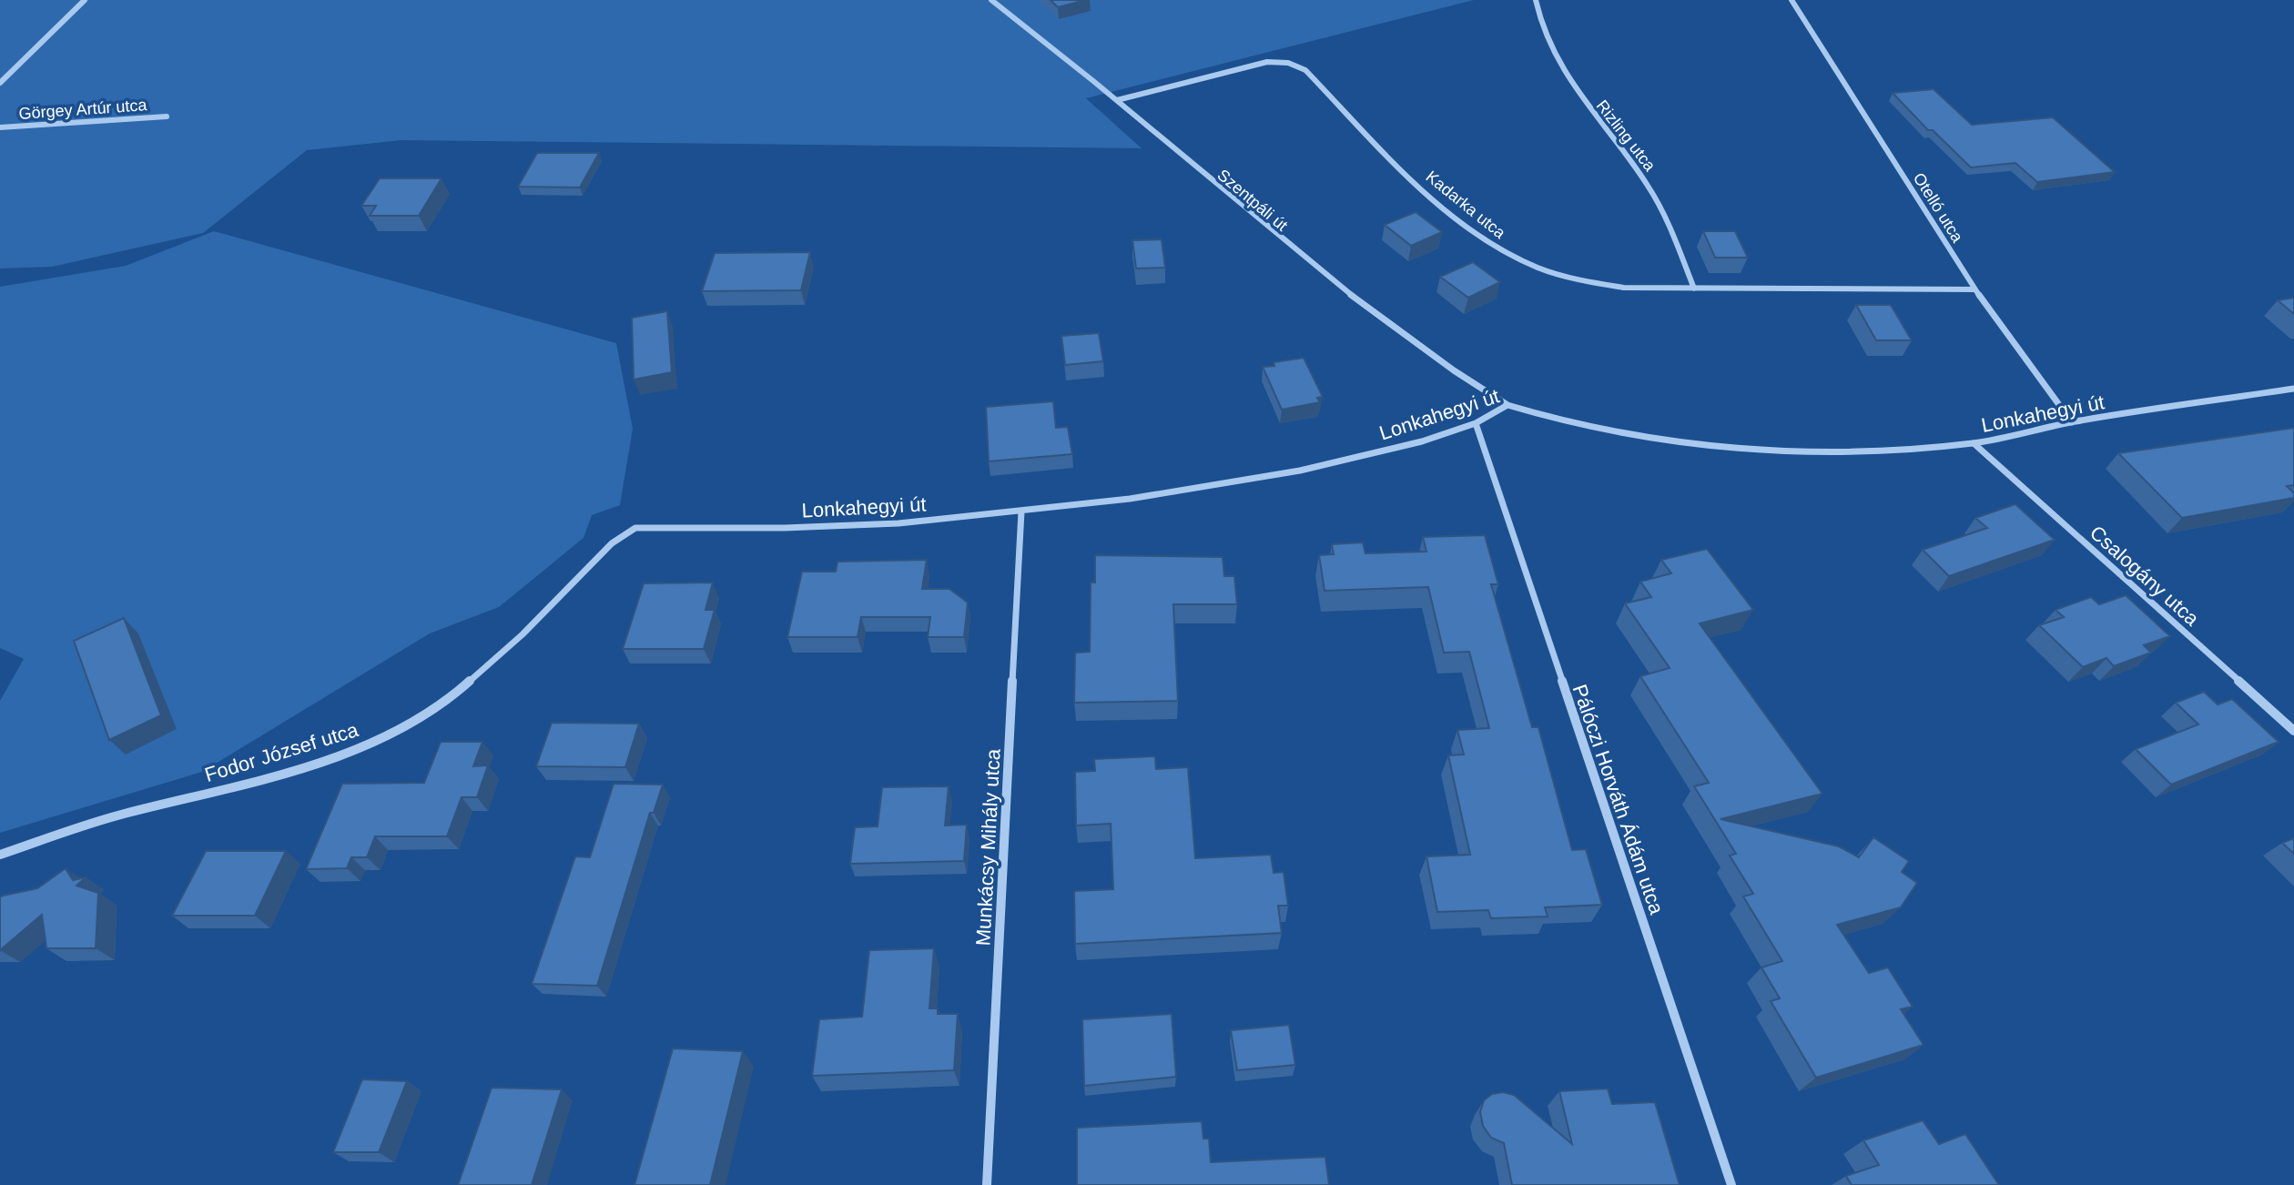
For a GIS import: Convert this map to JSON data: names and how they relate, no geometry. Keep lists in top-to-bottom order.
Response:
{
  "streets": {
    "street": [
      "Görgey Artúr utca",
      "Rizling utca",
      "Szentpáli út",
      "Kadarka utca",
      "Otelló utca",
      "Lonkahegyi út",
      "Csalogány utca",
      "Fodor József utca",
      "Pálóczi Horváth Ádám utca",
      "Munkácsy Mihály utca"
    ]
  },
  "crossings": [
    ["Rizling utca", "Kadarka utca"],
    ["Szentpáli út", "Kadarka utca"],
    ["Szentpáli út", "Lonkahegyi út"],
    ["Kadarka utca", "Otelló utca"],
    ["Otelló utca", "Lonkahegyi út"],
    ["Lonkahegyi út", "Csalogány utca"],
    ["Lonkahegyi út", "Fodor József utca"],
    ["Lonkahegyi út", "Pálóczi Horváth Ádám utca"],
    ["Lonkahegyi út", "Munkácsy Mihály utca"]
  ]
}
